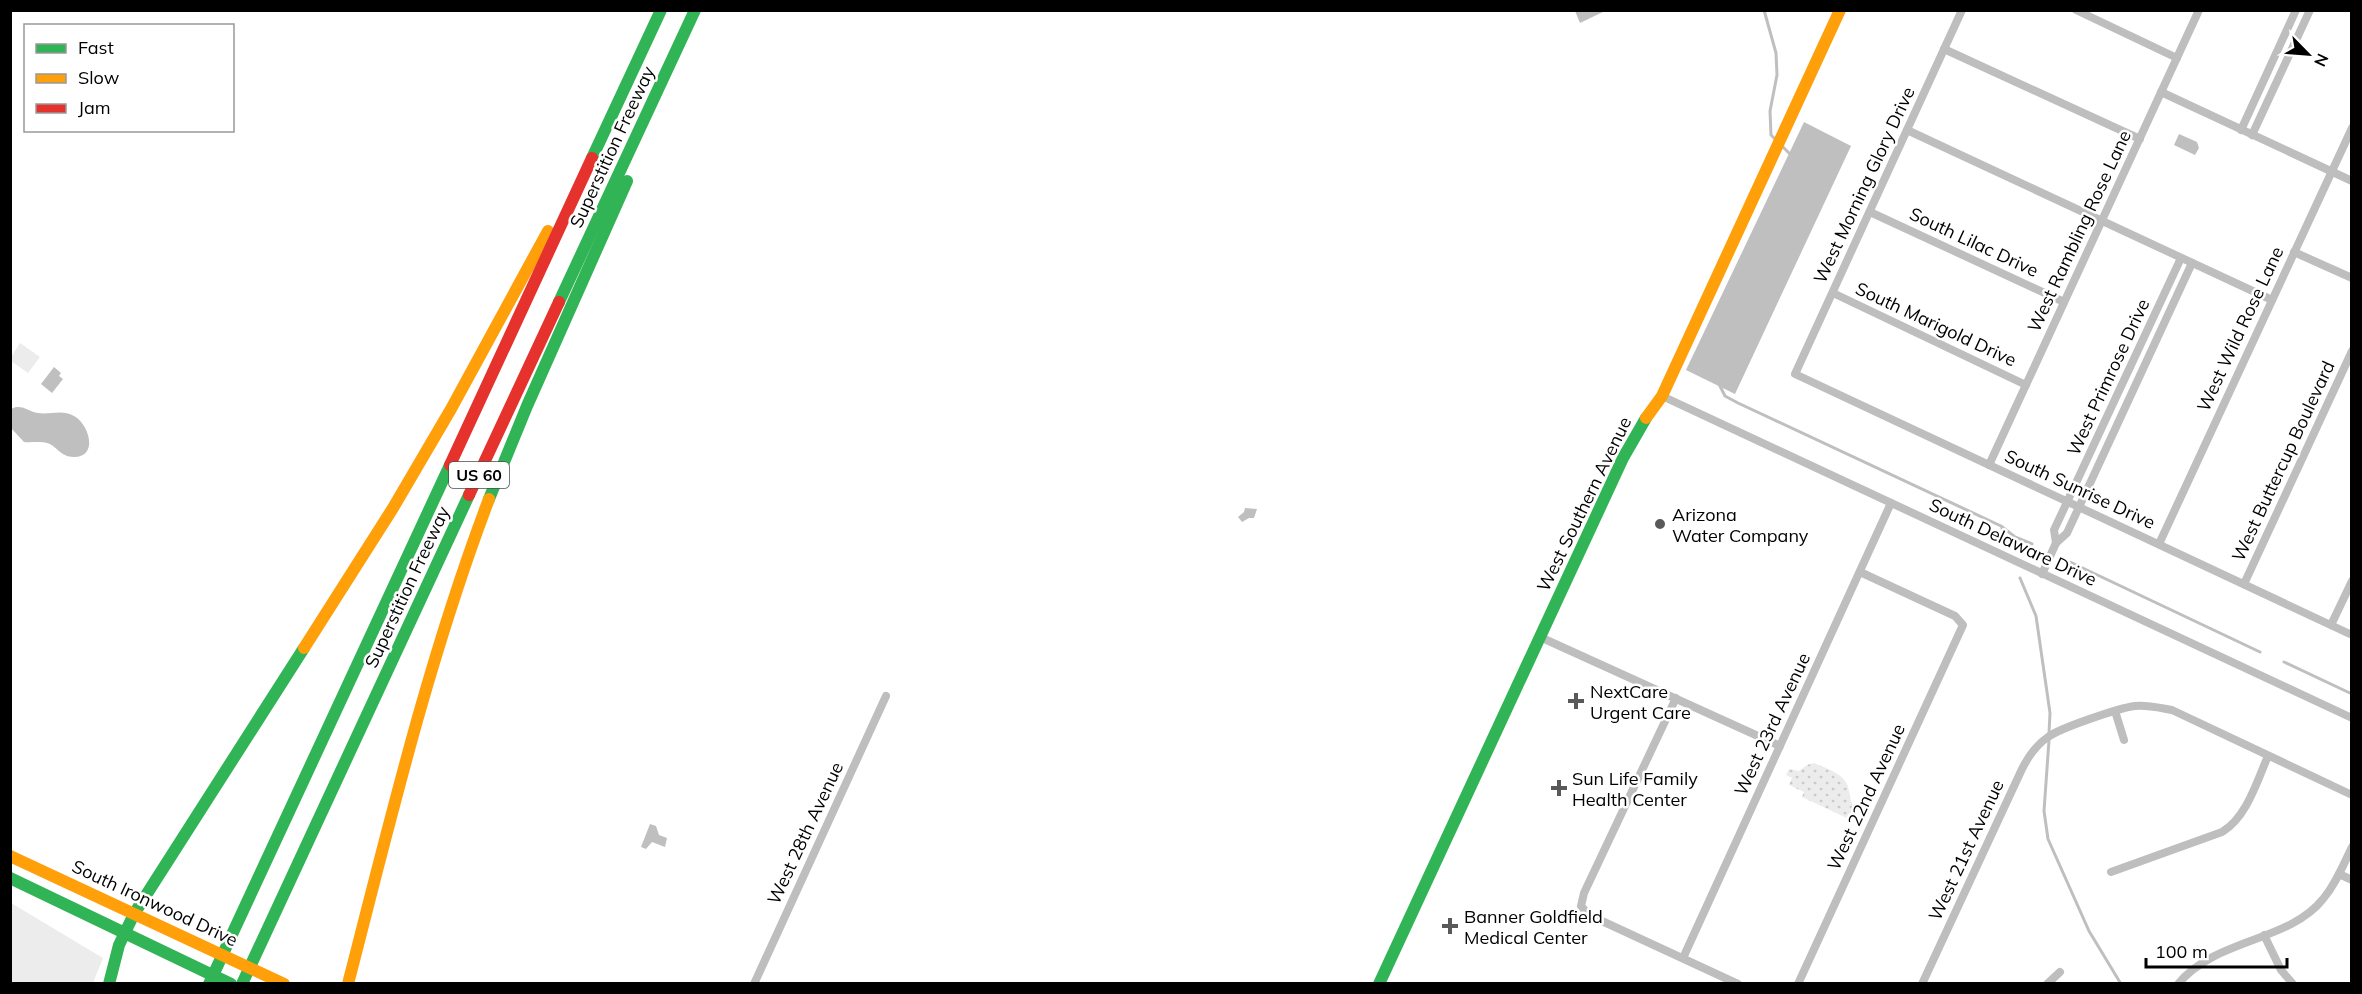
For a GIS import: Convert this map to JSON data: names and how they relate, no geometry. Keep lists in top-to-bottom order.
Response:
{
  "streets": {
    "main road": [
      "Superstition Freeway",
      "US 60",
      "West Southern Avenue",
      "South Ironwood Drive"
    ],
    "street": [
      "West Morning Glory Drive",
      "West Rambling Rose Lane",
      "South Lilac Drive",
      "South Marigold Drive",
      "West Wild Rose Lane",
      "West Primrose Drive",
      "West Buttercup Boulevard",
      "South Sunrise Drive",
      "South Delaware Drive",
      "West 23rd Avenue",
      "West 22nd Avenue",
      "West 28th Avenue",
      "West 21st Avenue"
    ]
  },
  "crossings": [
    ["West Morning Glory Drive", "South Lilac Drive"],
    ["West Morning Glory Drive", "South Marigold Drive"],
    ["West Morning Glory Drive", "South Sunrise Drive"],
    ["West Rambling Rose Lane", "South Lilac Drive"],
    ["West Rambling Rose Lane", "South Marigold Drive"],
    ["West Rambling Rose Lane", "South Sunrise Drive"],
    ["West Wild Rose Lane", "South Sunrise Drive"],
    ["West Primrose Drive", "South Sunrise Drive"],
    ["West Primrose Drive", "South Delaware Drive"],
    ["West Buttercup Boulevard", "South Sunrise Drive"],
    ["West Southern Avenue", "South Delaware Drive"],
    ["South Delaware Drive", "West 23rd Avenue"],
    ["West 23rd Avenue", "West 22nd Avenue"]
  ],
  "places": {
    "other": ["Arizona Water Company"],
    "health": ["NextCare Urgent Care", "Sun Life Family Health Center", "Banner Goldfield Medical Center"]
  },
  "legend": ["Fast", "Slow", "Jam"],
  "scale_bar": "100 m",
  "north": "bottom right"
}
